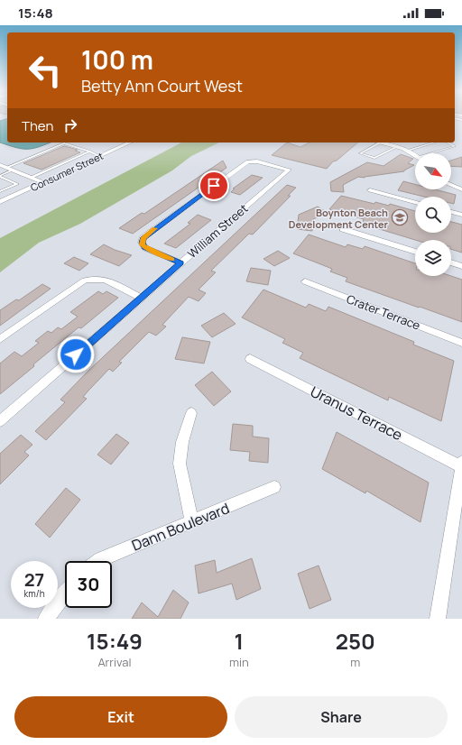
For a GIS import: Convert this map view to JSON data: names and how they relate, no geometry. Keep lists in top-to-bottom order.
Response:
{
  "streets": {
    "street": [
      "Consumer Street",
      "William Street",
      "Crater Terrace",
      "Uranus Terrace",
      "Dann Boulevard"
    ]
  },
  "places": {
    "school or university": ["Boynton Beach Development Center"]
  },
  "north": "bottom right",
  "page": {
    "status": "15:48",
    "turn": ["100 m", "Betty Ann Court West"],
    "then": "Then",
    "speed": "27 km/h",
    "limit": "30",
    "eta": [
      "15:49",
      "Arrival",
      "1",
      "min",
      "250",
      "m"
    ],
    "buttons": ["Exit", "Share"]
  }
}
